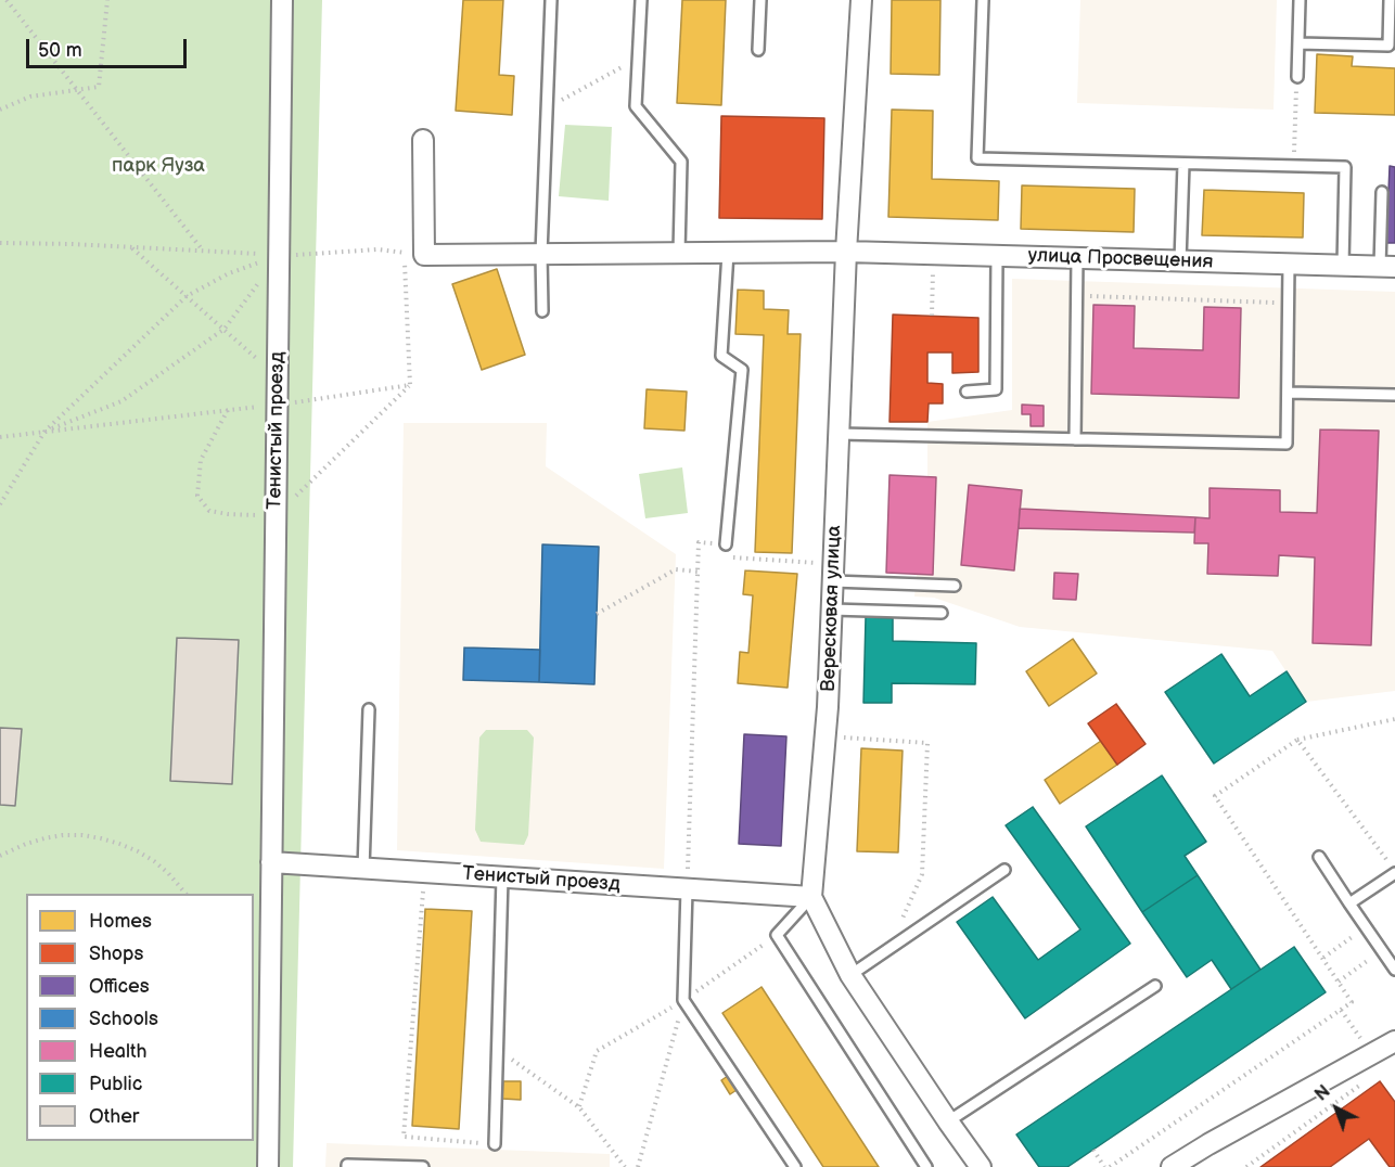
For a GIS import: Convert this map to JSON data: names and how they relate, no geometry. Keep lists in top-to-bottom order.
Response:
{
  "streets": {
    "street": ["улица Просвещения", "Тенистый проезд", "Вересковая улица"]
  },
  "crossings": [
    ["улица Просвещения", "Вересковая улица"],
    ["Тенистый проезд", "Вересковая улица"]
  ],
  "parks": ["парк Яуза"],
  "legend": [
    "Homes",
    "Shops",
    "Offices",
    "Schools",
    "Health",
    "Public",
    "Other"
  ],
  "scale_bar": "50 m",
  "north": "top left"
}
